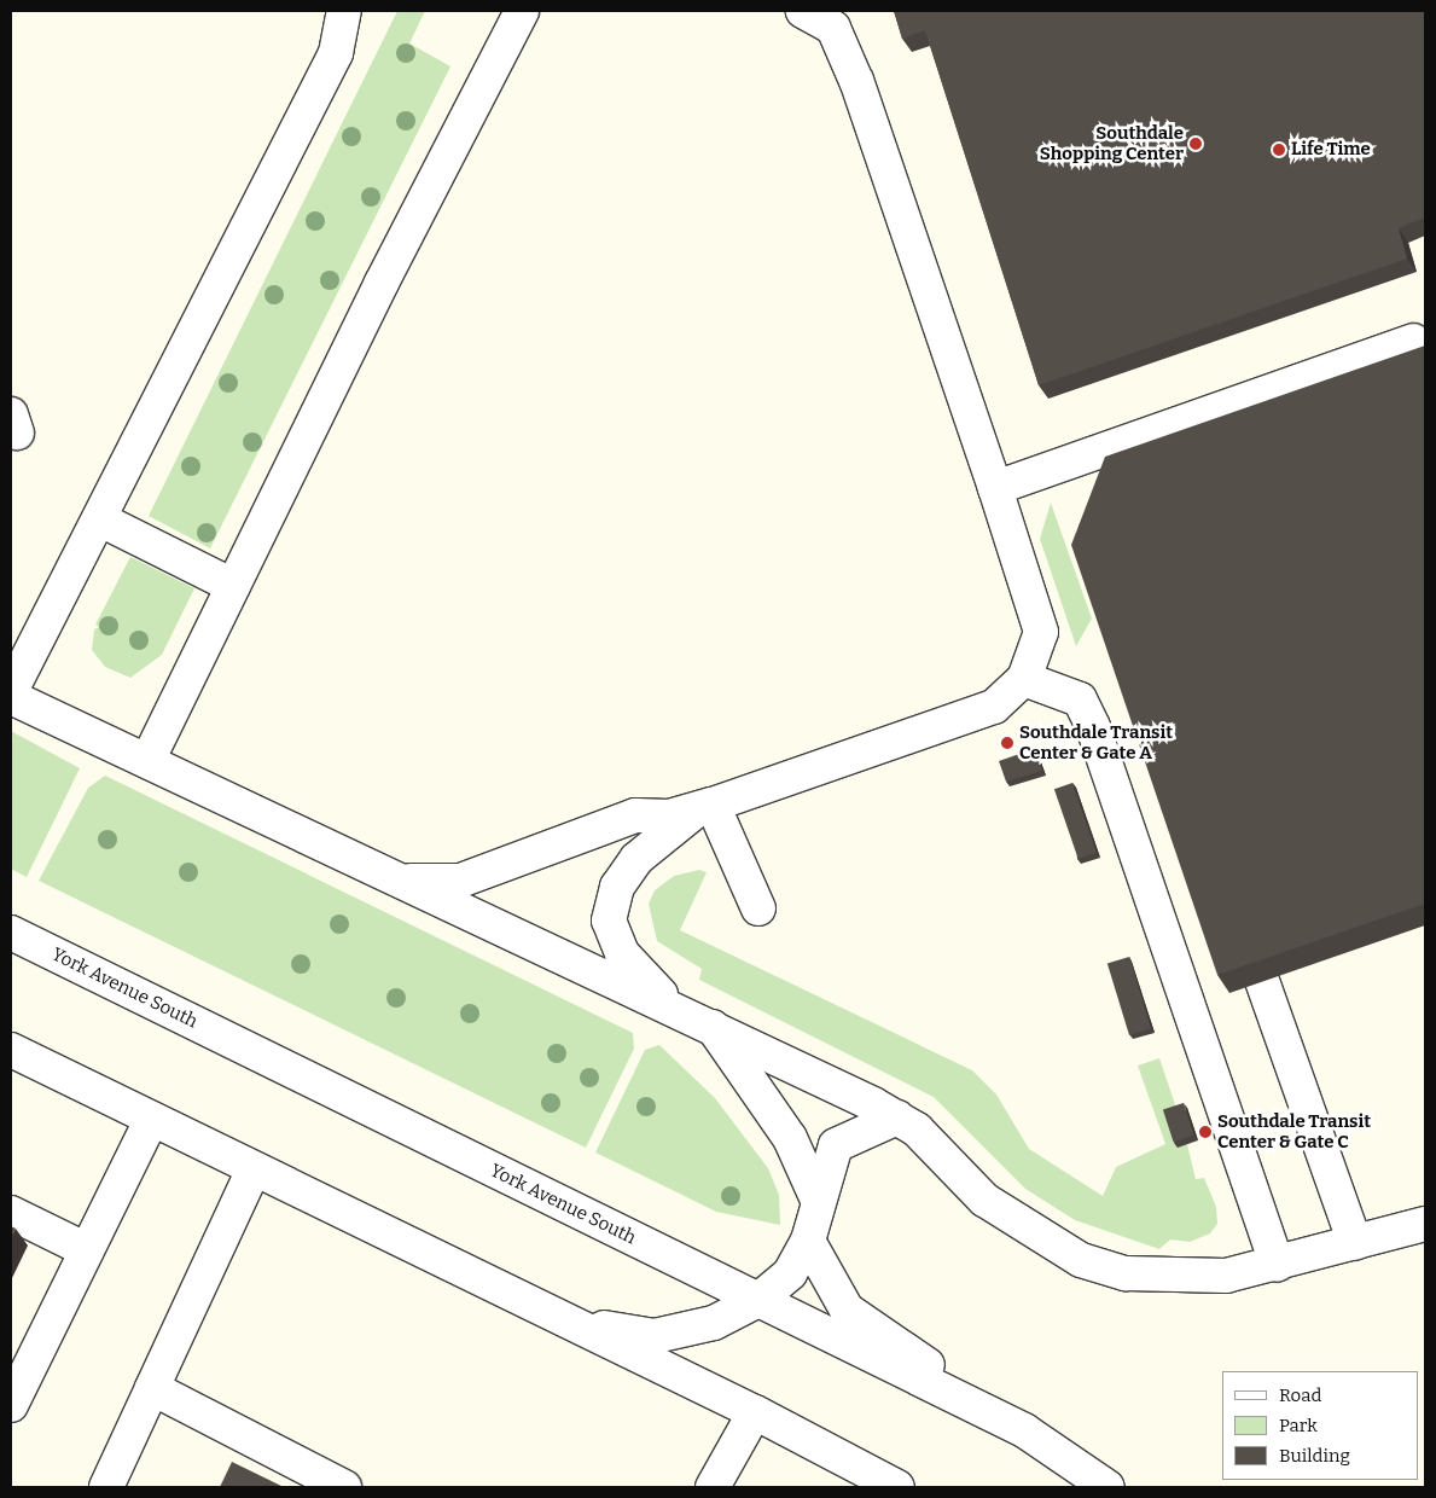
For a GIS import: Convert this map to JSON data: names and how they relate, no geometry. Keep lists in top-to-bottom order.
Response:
{
  "streets": {
    "street": ["York Avenue South"]
  },
  "places": [
    "Southdale Shopping Center",
    "Life Time",
    "Southdale Transit Center & Gate A",
    "Southdale Transit Center & Gate C"
  ],
  "legend": ["Road", "Park", "Building"]
}
